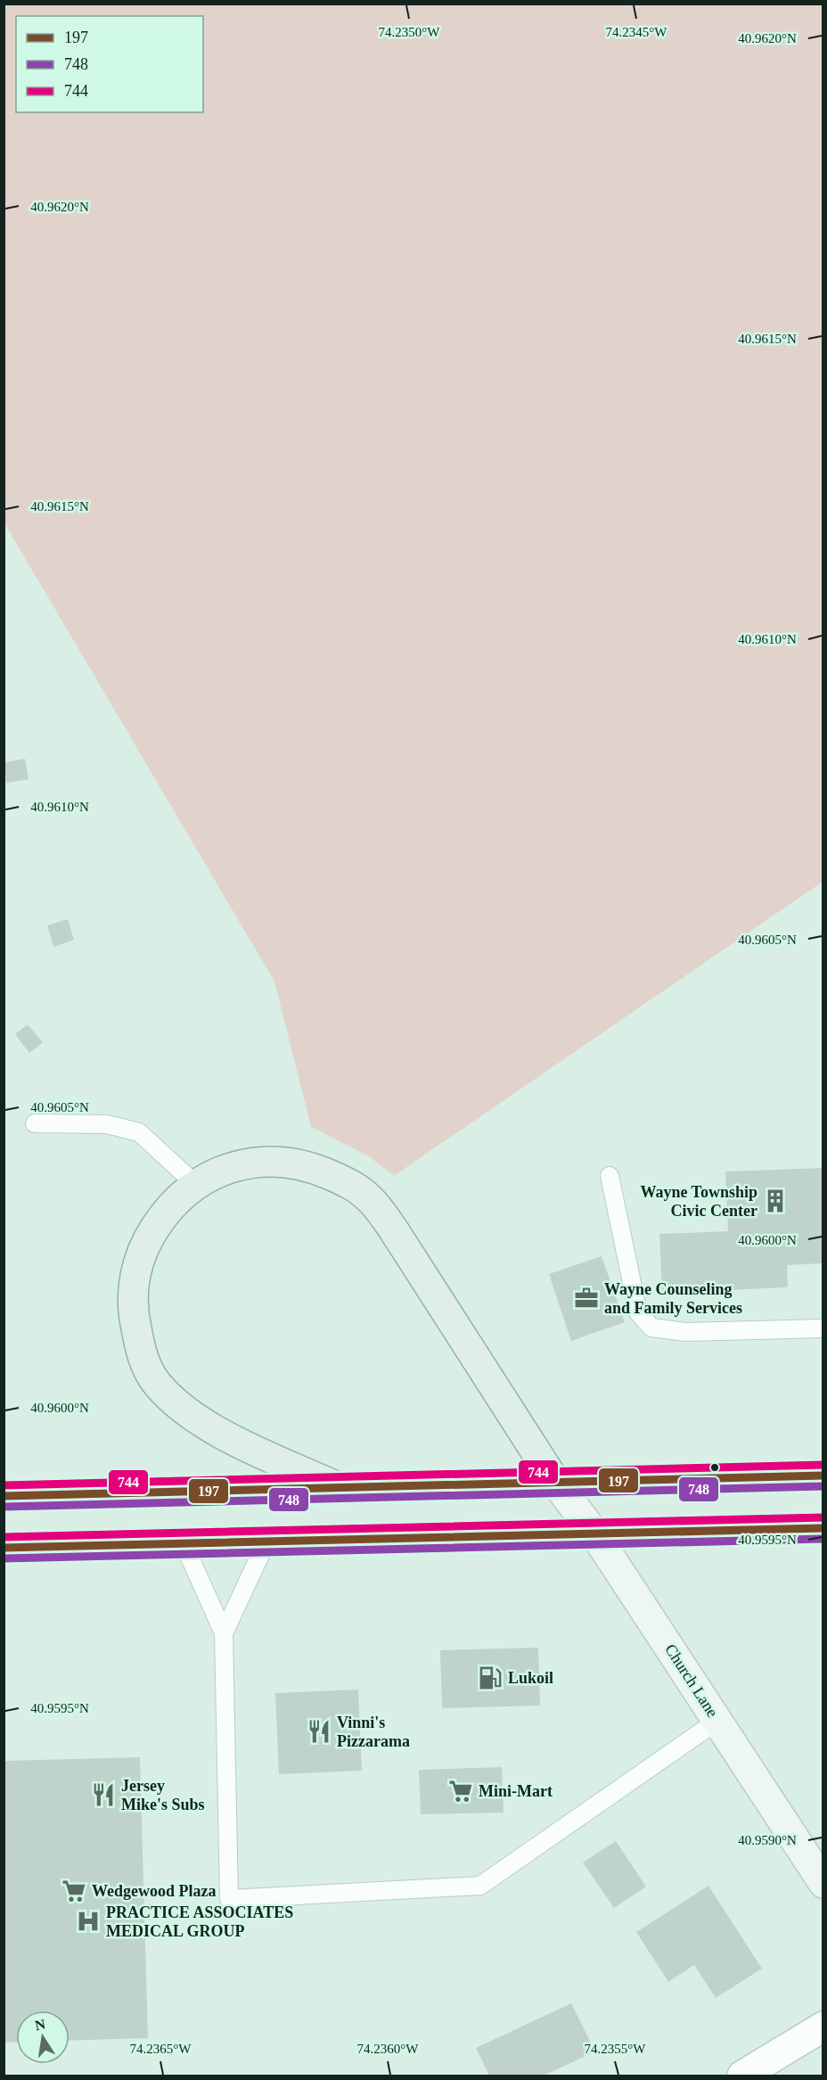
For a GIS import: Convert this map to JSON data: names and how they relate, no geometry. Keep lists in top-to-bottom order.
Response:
{
  "streets": {
    "street": ["Church Lane"]
  },
  "places": {
    "building": ["Wayne Township Civic Center"],
    "office": ["Wayne Counseling and Family Services"],
    "fuel station": ["Lukoil"],
    "restaurant": ["Vinni's Pizzarama", "Jersey Mike's Subs"],
    "supermarket": ["Mini-Mart", "Wedgewood Plaza"],
    "hospital": ["PRACTICE ASSOCIATES MEDICAL GROUP"]
  },
  "lines": ["transit line 744", "transit line 197", "transit line 748"],
  "legend": ["197", "748", "744"],
  "north": "top",
  "coordinates": [
    "74.2350°W",
    "74.2345°W",
    "40.9620°N",
    "40.9615°N",
    "40.9610°N",
    "40.9605°N",
    "40.9600°N",
    "40.9595°N",
    "40.9590°N",
    "74.2365°W",
    "74.2360°W",
    "74.2355°W"
  ]
}
